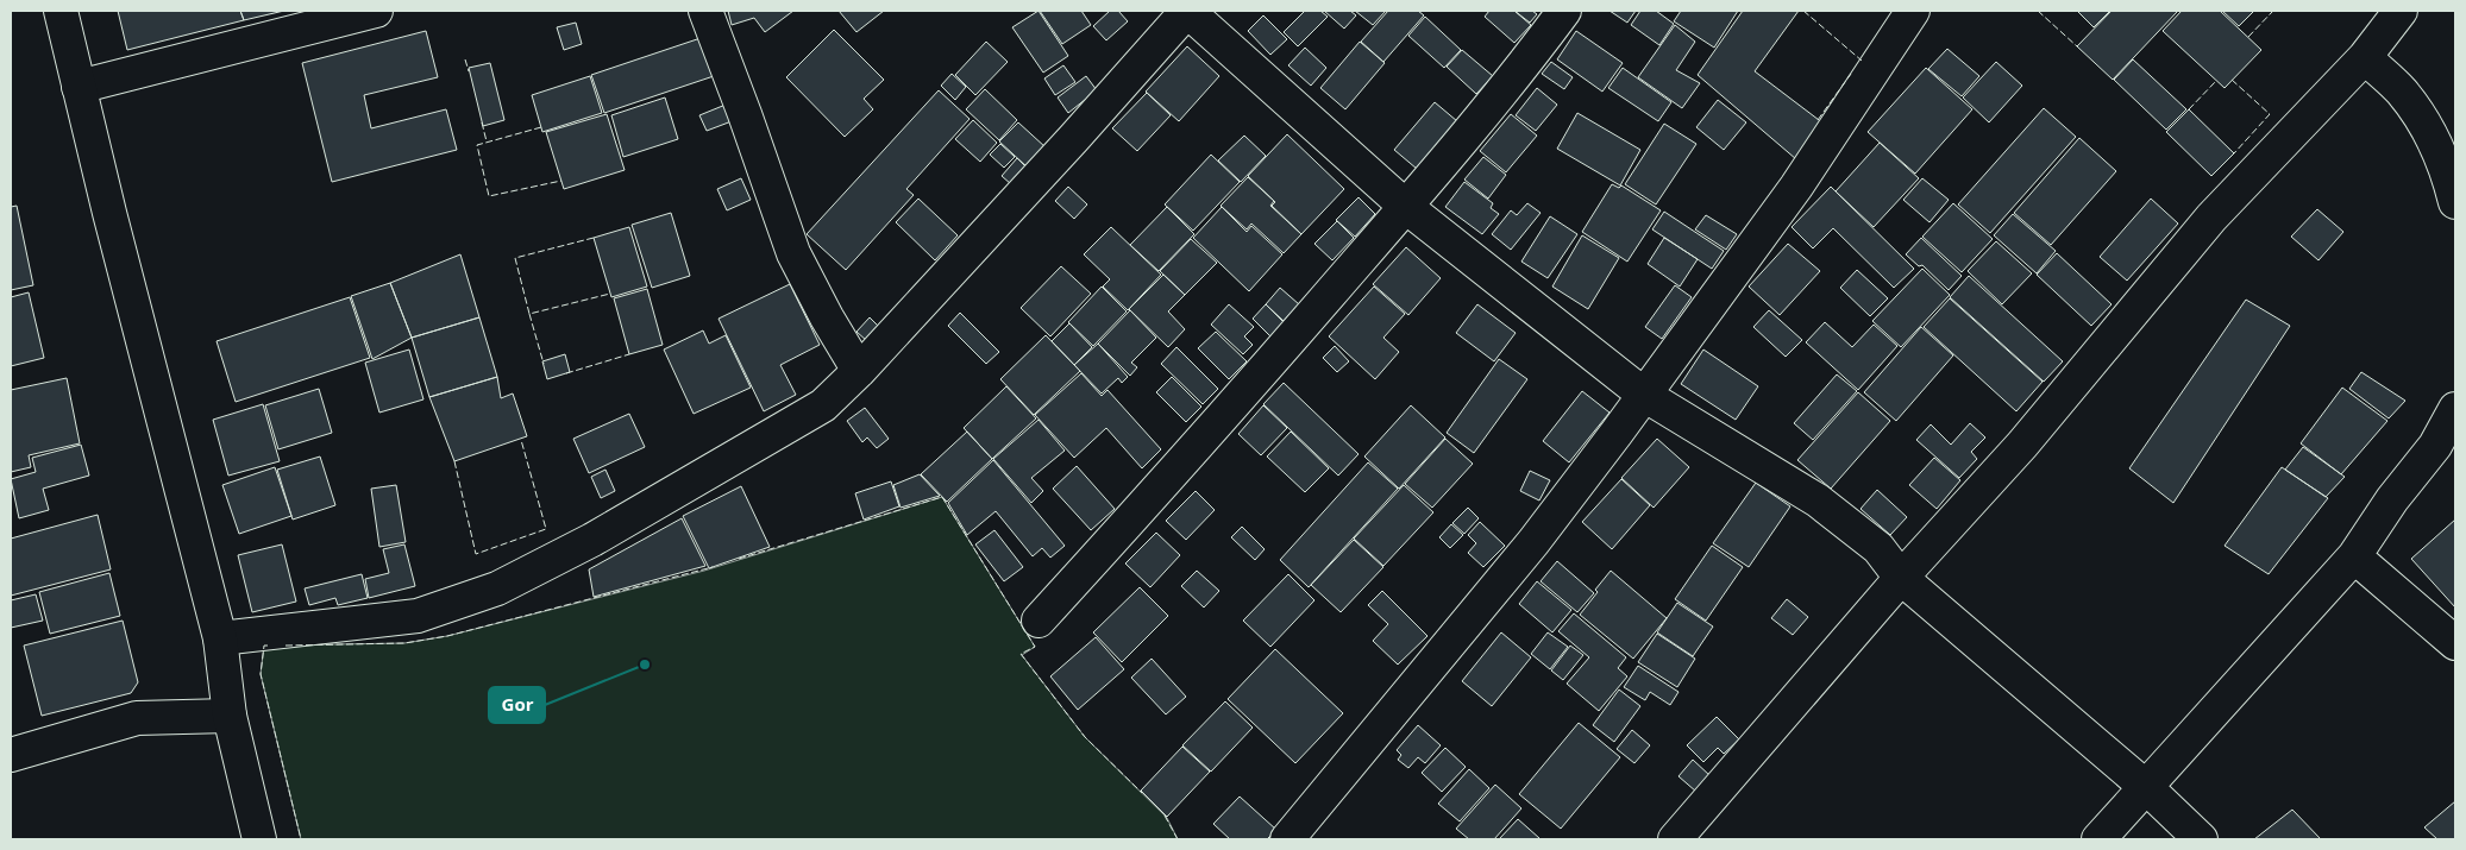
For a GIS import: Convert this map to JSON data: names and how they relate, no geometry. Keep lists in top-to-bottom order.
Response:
{
  "places": ["Gor"]
}
